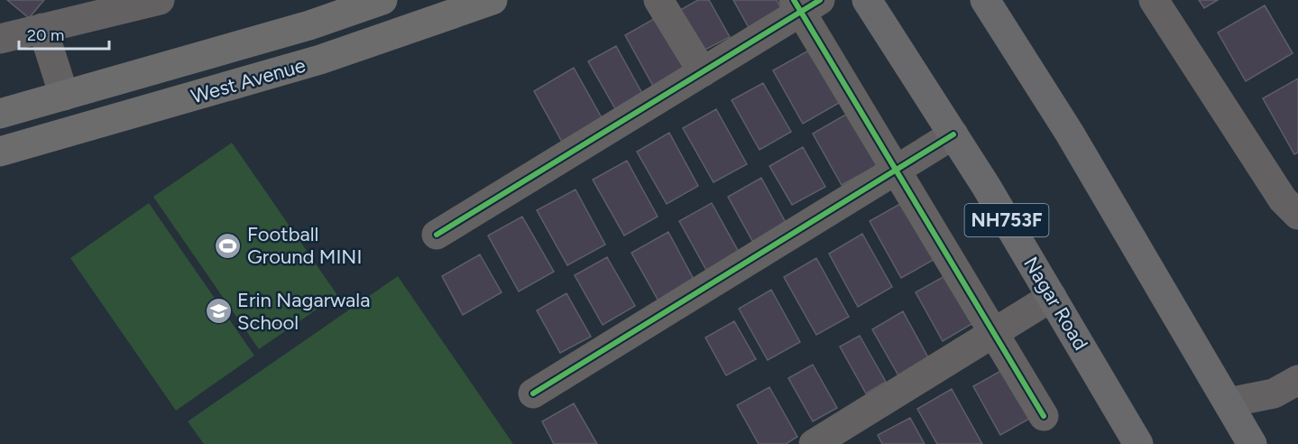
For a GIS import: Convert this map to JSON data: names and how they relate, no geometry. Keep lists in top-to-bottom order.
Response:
{
  "streets": {
    "highway": ["NH753F", "Nagar Road"],
    "main road": ["West Avenue"]
  },
  "places": {
    "sports": ["Football Ground MINI"],
    "school or university": ["Erin Nagarwala School"]
  },
  "scale_bar": "20 m"
}
